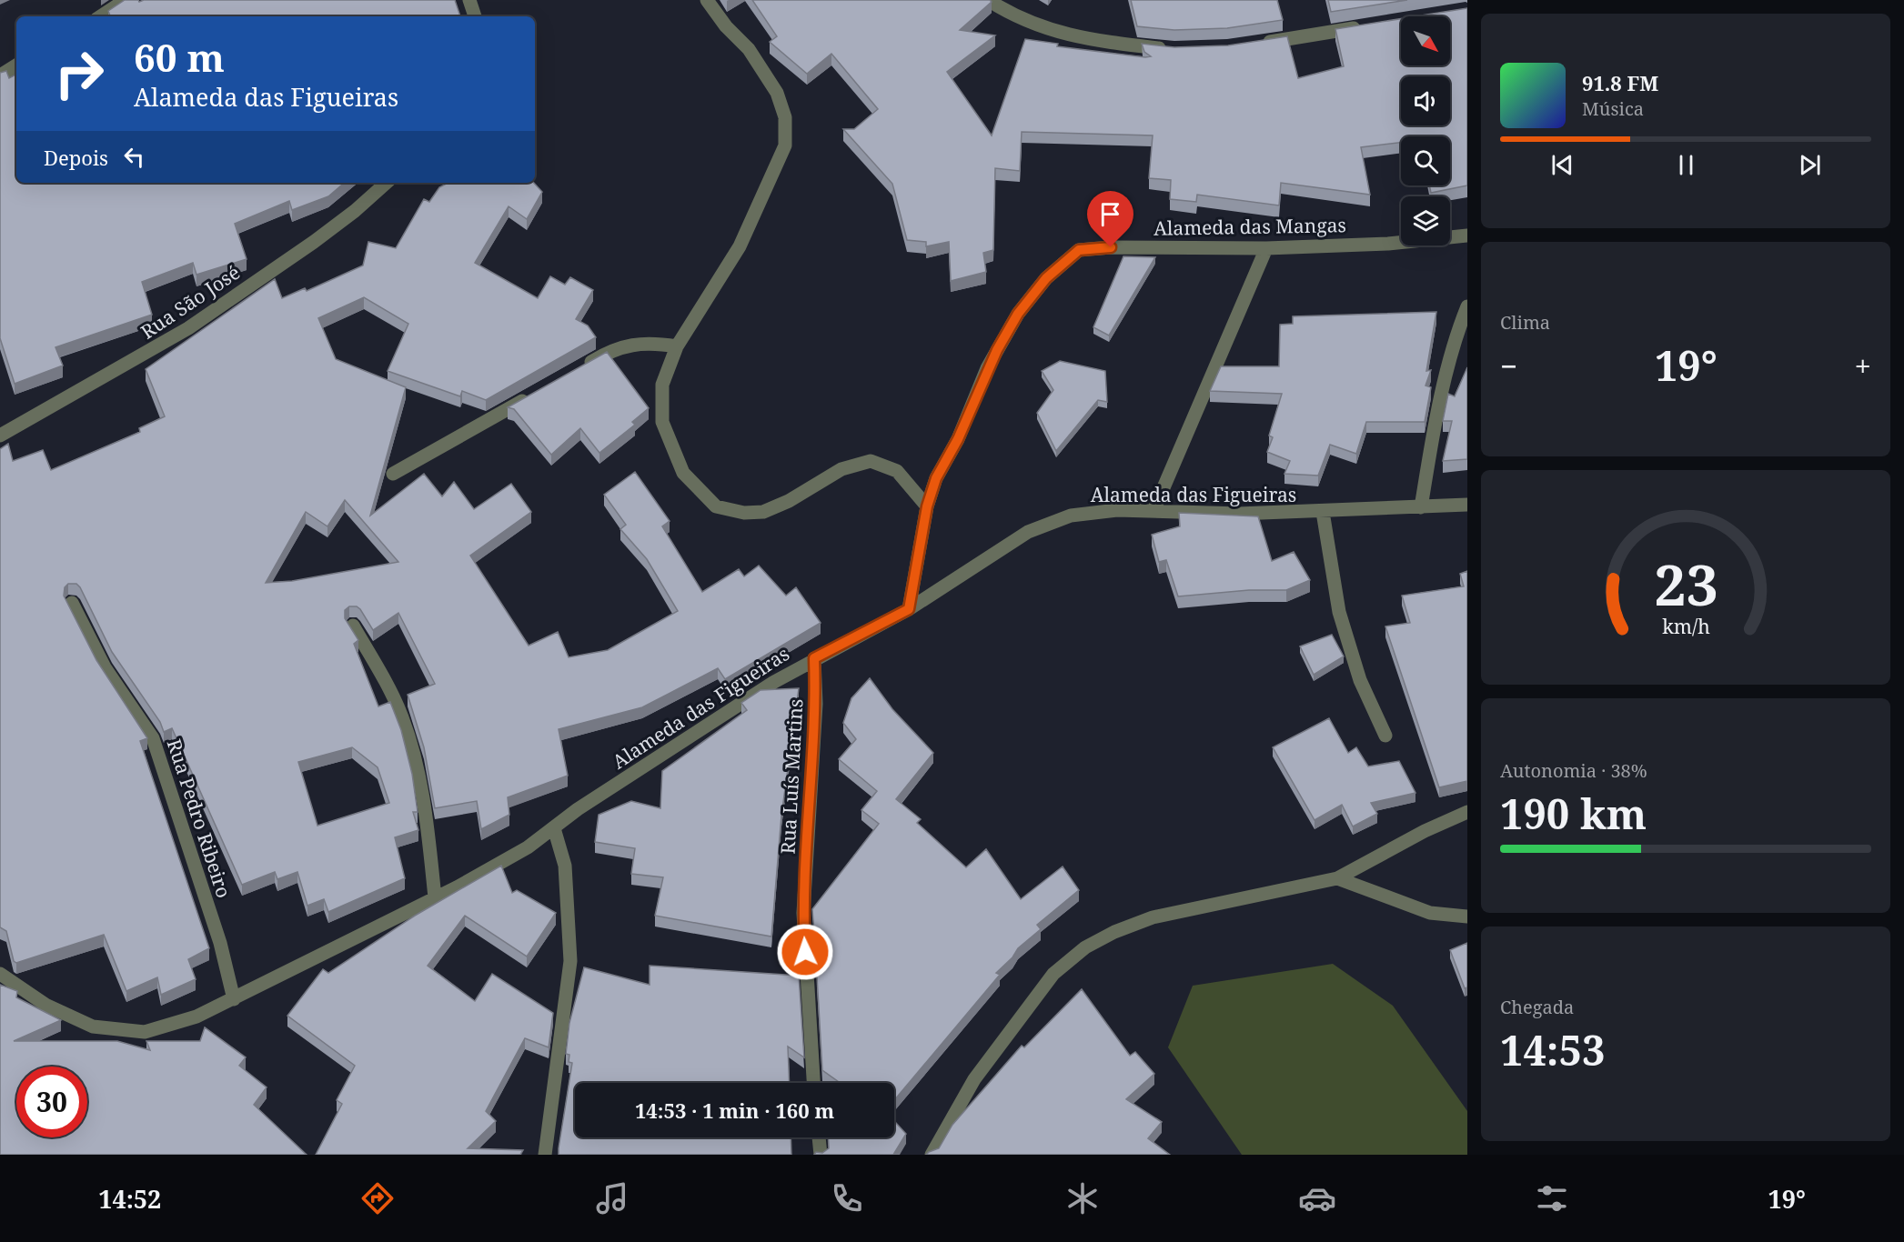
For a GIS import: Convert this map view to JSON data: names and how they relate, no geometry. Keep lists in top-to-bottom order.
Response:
{
  "streets": {
    "street": [
      "Alameda das Mangas",
      "Rua São José",
      "Alameda das Figueiras",
      "Rua Luís Martins",
      "Rua Pedro Ribeiro"
    ]
  },
  "crossings": [
    ["Alameda das Mangas", "Alameda das Figueiras"],
    ["Alameda das Figueiras", "Rua Luís Martins"],
    ["Alameda das Figueiras", "Rua Pedro Ribeiro"]
  ],
  "north": "bottom right",
  "page": {
    "turn": ["60 m", "Alameda das Figueiras"],
    "song": ["91.8 FM", "Música"],
    "then": "Depois",
    "tile": [
      "Clima",
      ["Autonomia · 38%", "190 km"],
      ["Chegada", "14:53"]
    ],
    "heat": ["−", "19°", "+"],
    "limit": "30",
    "trip": "14:53 · 1 min · 160 m",
    "tabs": ["14:52", "19°"],
    "gauge": ["23", "km/h"]
  }
}
